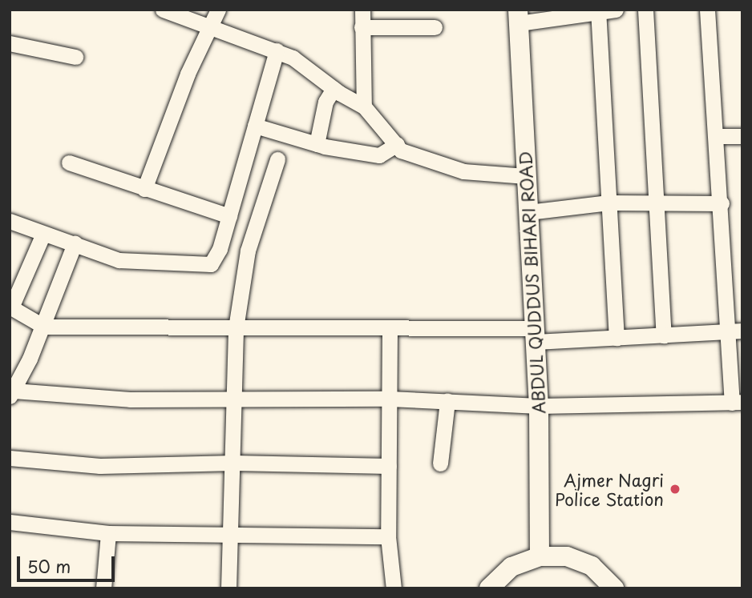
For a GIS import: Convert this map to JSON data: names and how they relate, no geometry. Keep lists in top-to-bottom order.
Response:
{
  "streets": {
    "main road": ["ABDUL QUDDUS BIHARI ROAD"]
  },
  "places": ["Ajmer Nagri Police Station"],
  "scale_bar": "50 m"
}
